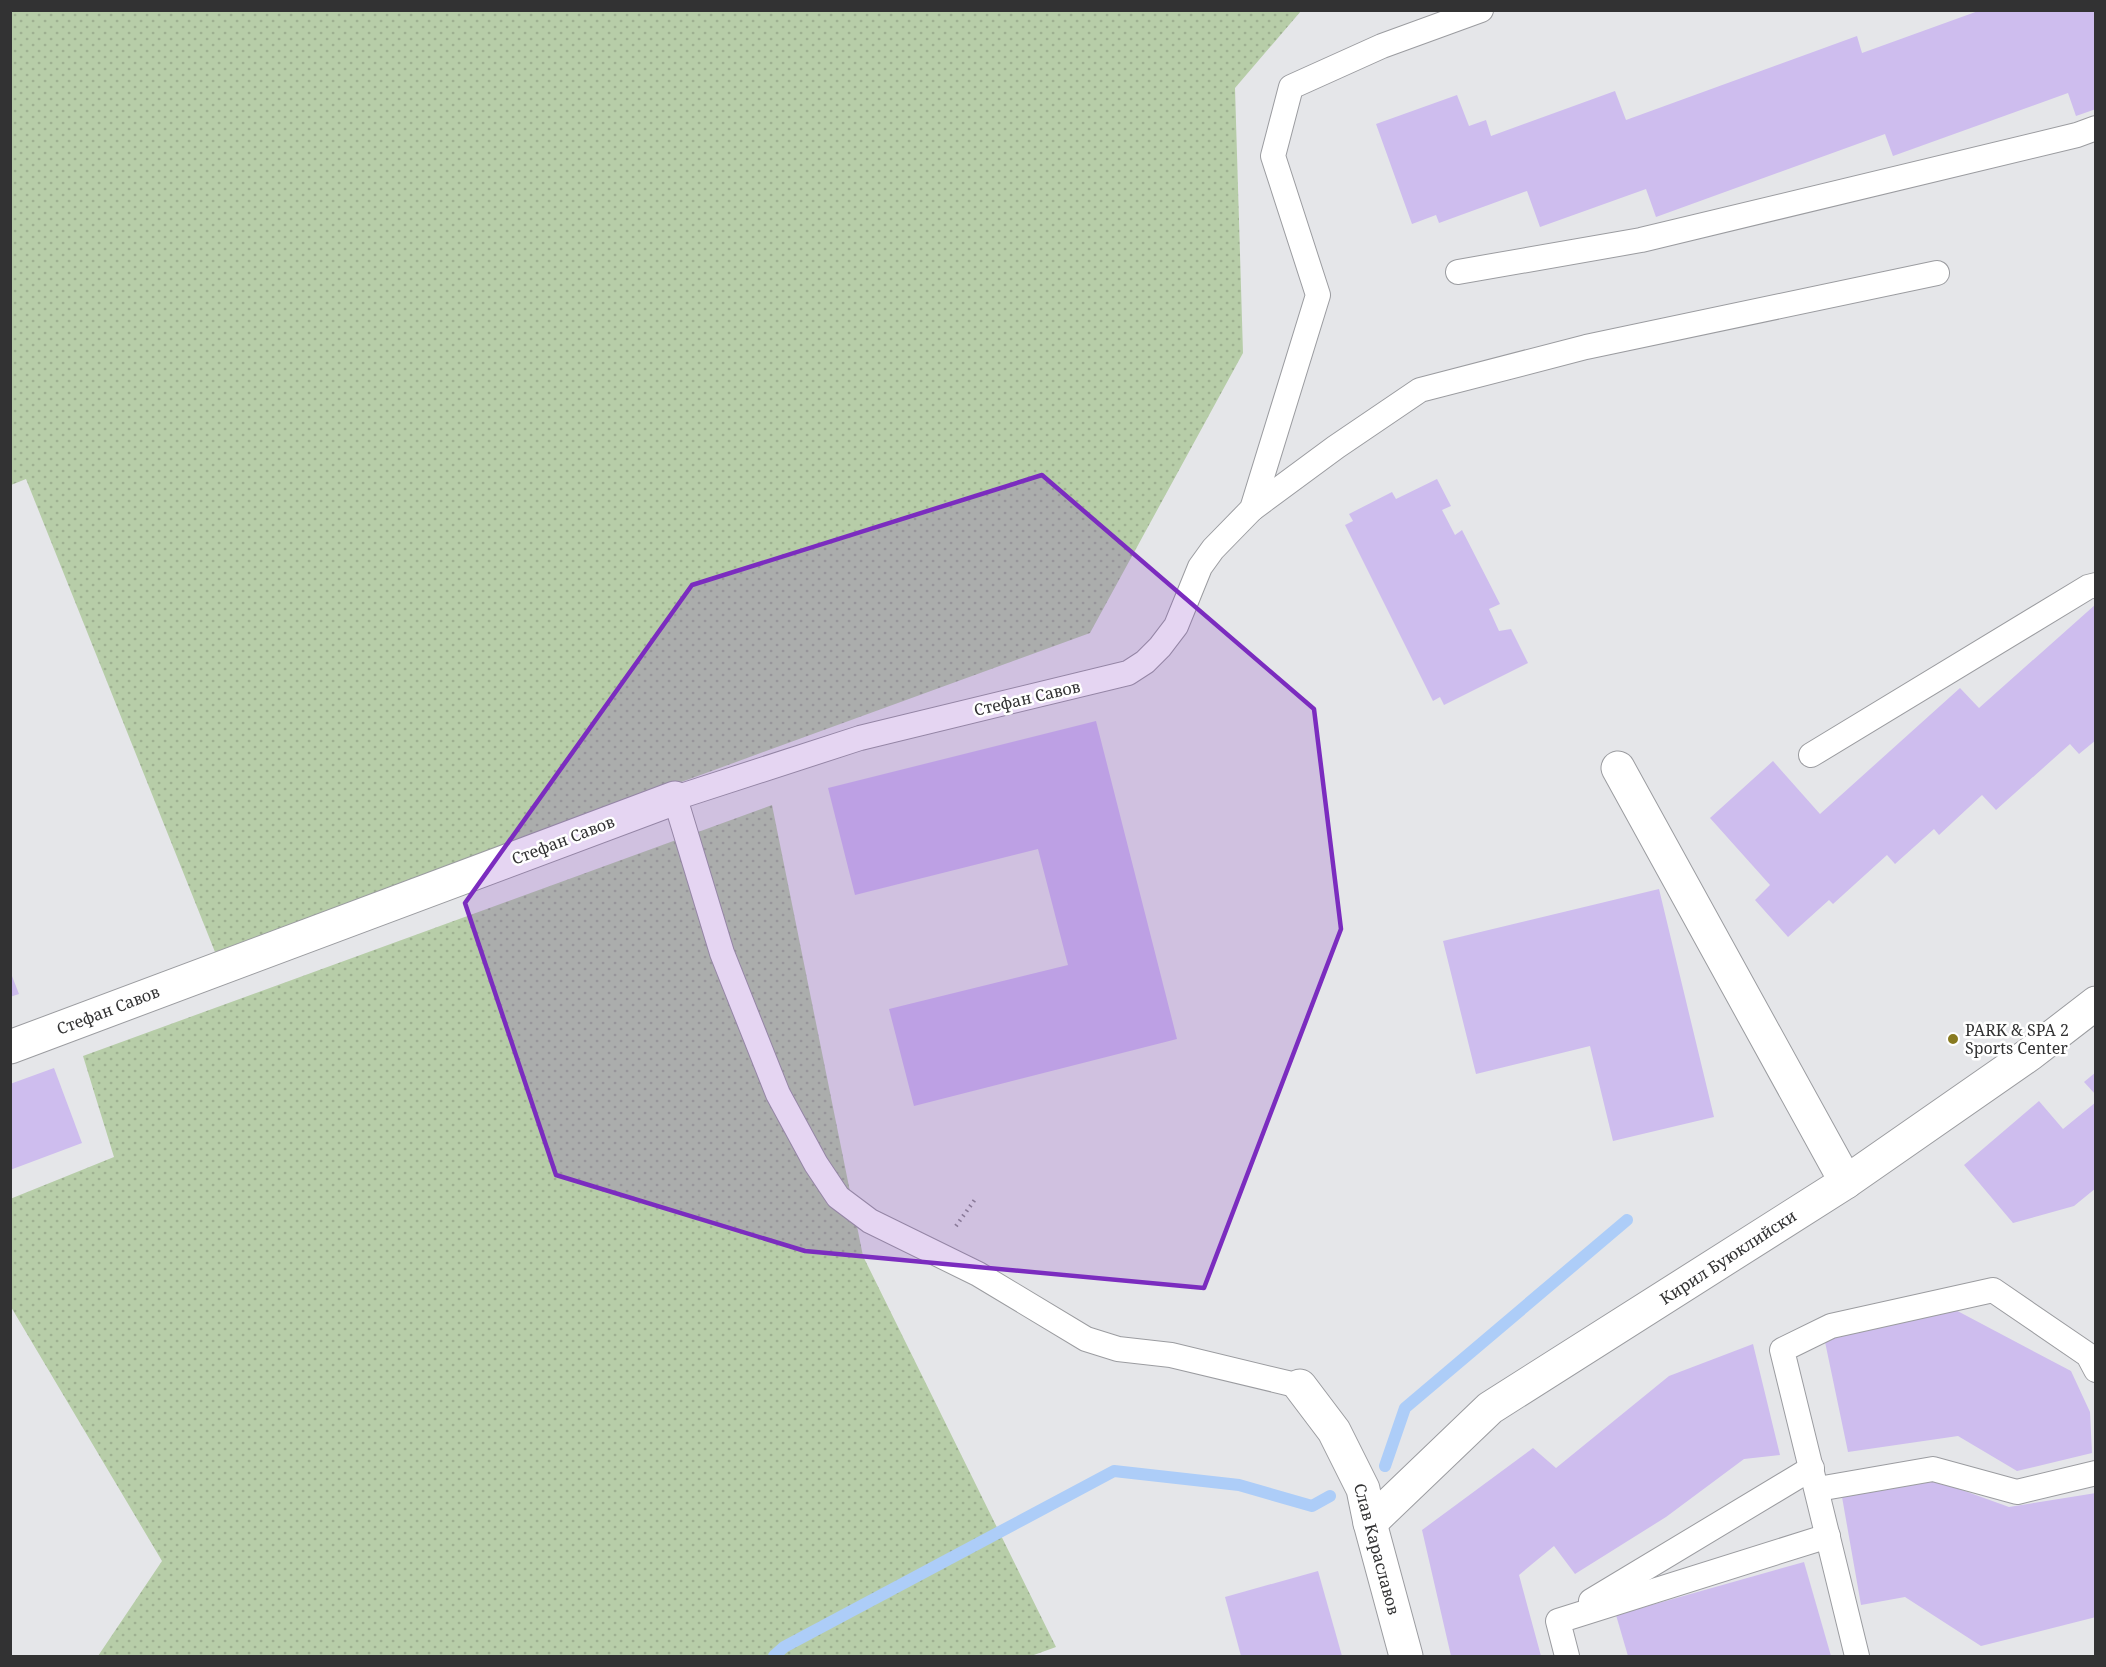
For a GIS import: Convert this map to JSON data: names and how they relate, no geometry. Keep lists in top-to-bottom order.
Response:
{
  "streets": {
    "street": ["Стефан Савов", "Кирил Буюклийски", "Слав Караславов"]
  },
  "crossings": [
    ["Кирил Буюклийски", "Слав Караславов"]
  ],
  "places": ["PARK & SPA 2 Sports Center"]
}
